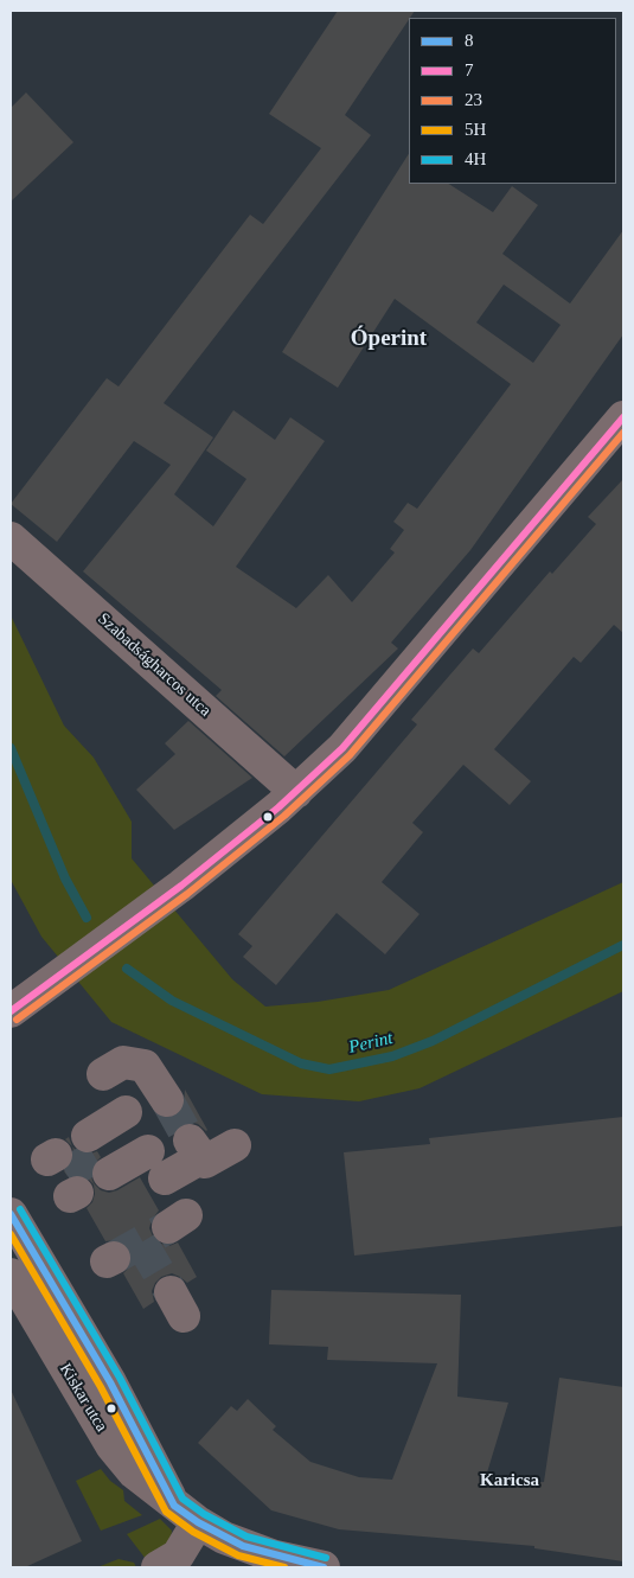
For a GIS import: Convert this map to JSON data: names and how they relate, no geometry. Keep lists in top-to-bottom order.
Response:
{
  "streets": {
    "street": ["Szabadságharcos utca", "Kiskar utca"]
  },
  "districts": ["Óperint", "Karicsa"],
  "water": ["Perint"],
  "lines": [
    "transit line 7",
    "transit line 23",
    "transit line 4H",
    "transit line 8",
    "transit line 5H"
  ],
  "legend": [
    "8",
    "7",
    "23",
    "5H",
    "4H"
  ]
}
